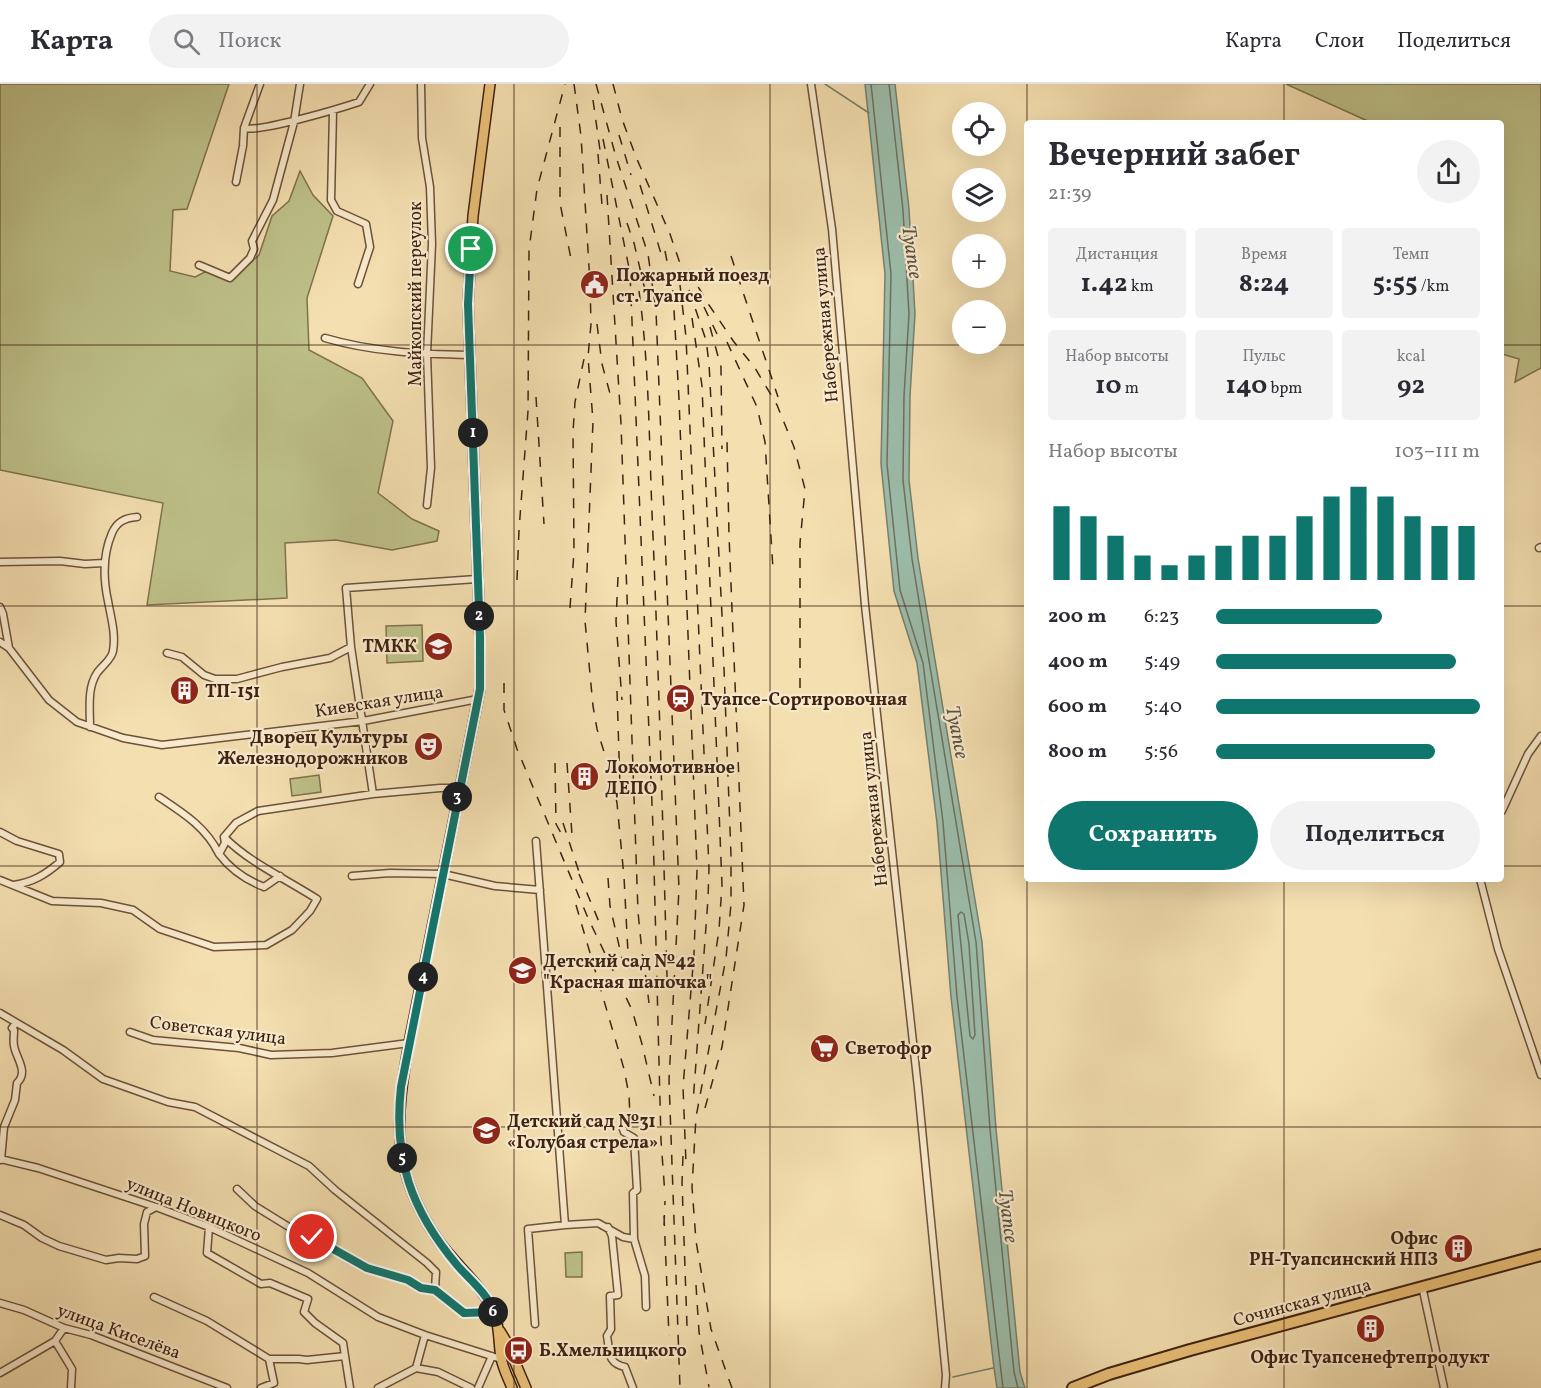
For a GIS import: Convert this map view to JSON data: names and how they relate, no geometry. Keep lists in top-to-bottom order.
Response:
{
  "streets": {
    "highway": ["Сочинская улица"],
    "street": [
      "Майкопский переулок",
      "Набережная улица",
      "Киевская улица",
      "Советская улица",
      "улица Новицкого",
      "улица Киселёва"
    ]
  },
  "water": ["Туапсе"],
  "places": {
    "public building": ["Пожарный поезд ст. Туапсе"],
    "school or university": ["ТМКК", "Детский сад №42 \"Красная шапочка\"", "Детский сад №31 «Голубая стрела»"],
    "building": [
      "ТП-151",
      "Локомотивное ДЕПО",
      "Офис РН-Туапсинский НПЗ",
      "Офис Туапсенефтепродукт"
    ],
    "station": ["Туапсе-Сортировочная"],
    "theatre": ["Дворец Культуры Железнодорожников"],
    "supermarket": ["Светофор"],
    "bus stop": ["Б.Хмельницкого"]
  },
  "page": {
    "header": "Карта",
    "search": "Поиск",
    "nav": ["Карта", "Слои", "Поделиться"],
    "map_buttons": ["+", "−"],
    "heading": ["Вечерний забег", "21:39"],
    "stats": [
      ["Дистанция", "1.42 km"],
      ["Время", "8:24"],
      ["Темп", "5:55 /km"],
      ["Набор высоты", "10 m"],
      ["Пульс", "140 bpm"],
      ["kcal", "92"]
    ],
    "pins": [
      "1",
      "2",
      "3",
      "4",
      "5",
      "6"
    ],
    "chart": ["Набор высоты", "103–111 m"],
    "list": [
      {
        "name": "200 m",
        "note": "6:23"
      },
      {
        "name": "400 m",
        "note": "5:49"
      },
      {
        "name": "600 m",
        "note": "5:40"
      },
      {
        "name": "800 m",
        "note": "5:56"
      }
    ],
    "buttons": ["Сохранить", "Поделиться"]
  }
}
